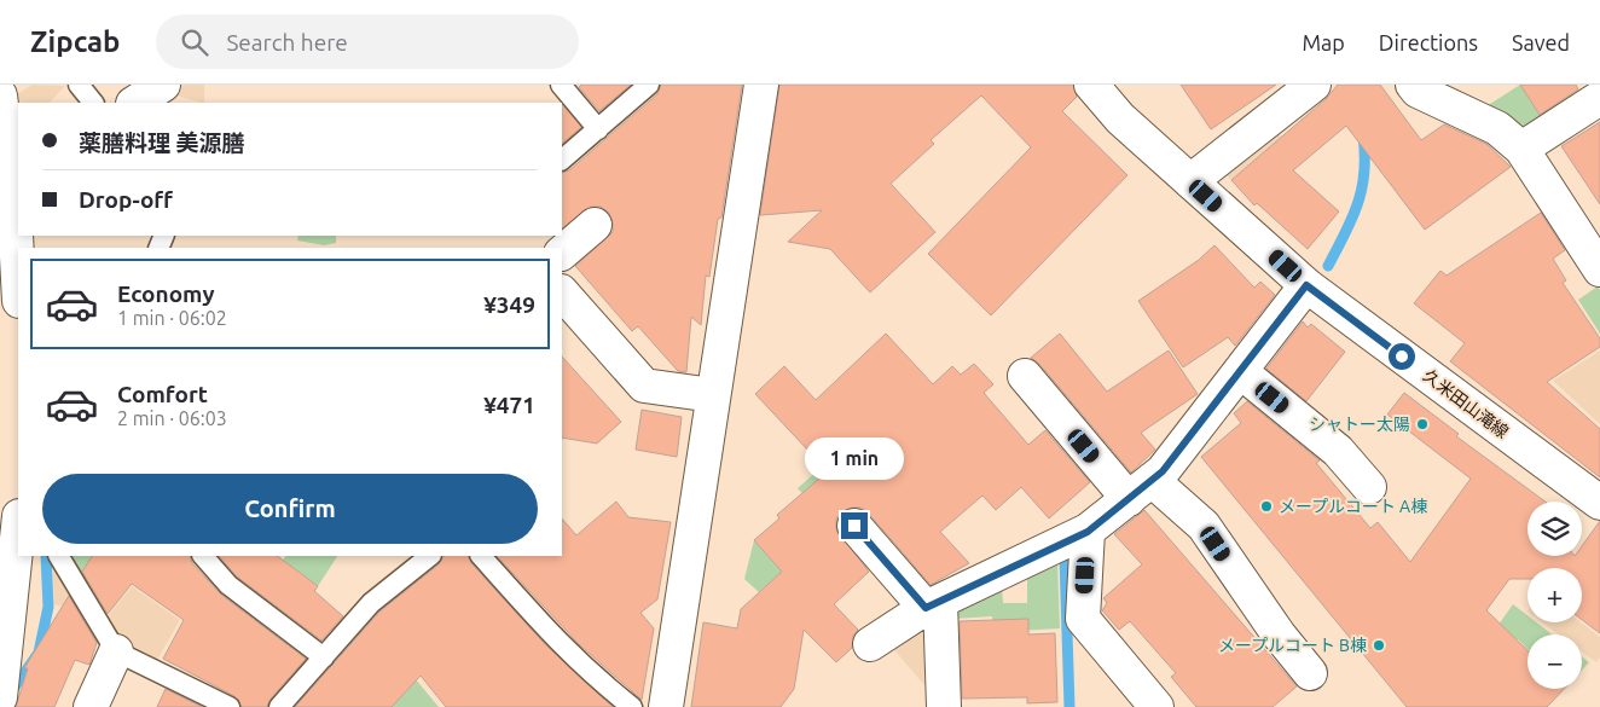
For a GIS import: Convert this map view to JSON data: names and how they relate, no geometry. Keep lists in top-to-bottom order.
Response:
{
  "streets": {
    "street": ["久米田山滝線"]
  },
  "places": ["シャトー太陽", "メープルコート A棟", "メープルコート B棟"],
  "page": {
    "header": "Zipcab",
    "search": "Search here",
    "nav": ["Map", "Directions", "Saved"],
    "banner": ["薬膳料理 美源膳", "Drop-off"],
    "list": [
      {
        "name": "Economy",
        "note": "1 min · 06:02",
        "value": "¥349"
      },
      {
        "name": "Comfort",
        "note": "2 min · 06:03",
        "value": "¥471"
      }
    ],
    "bubble": "1 min",
    "buttons": "Confirm",
    "map_buttons": ["+", "−"]
  }
}
